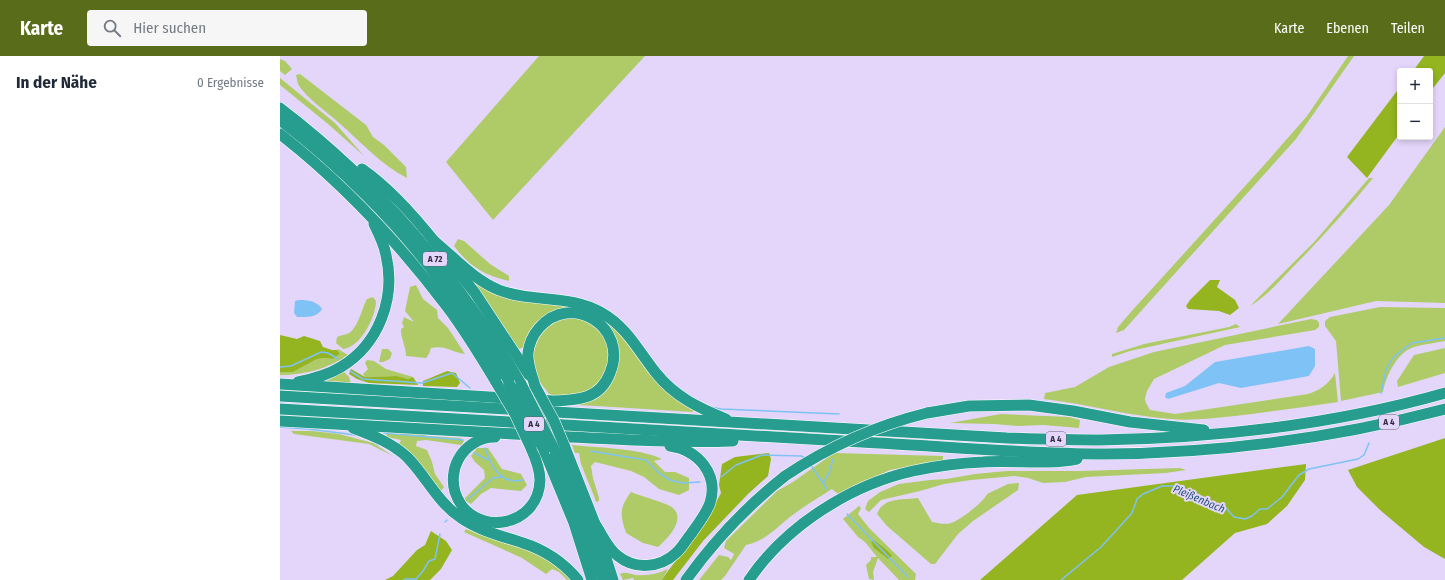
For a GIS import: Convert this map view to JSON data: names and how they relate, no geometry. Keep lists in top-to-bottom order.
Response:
{
  "streets": {
    "highway": ["A 72", "A 4"]
  },
  "water": ["Pleißenbach"],
  "page": {
    "header": "Karte",
    "search": "Hier suchen",
    "nav": ["Karte", "Ebenen", "Teilen"],
    "heading": ["In der Nähe", "0 Ergebnisse"],
    "map_buttons": ["+", "−"]
  }
}
